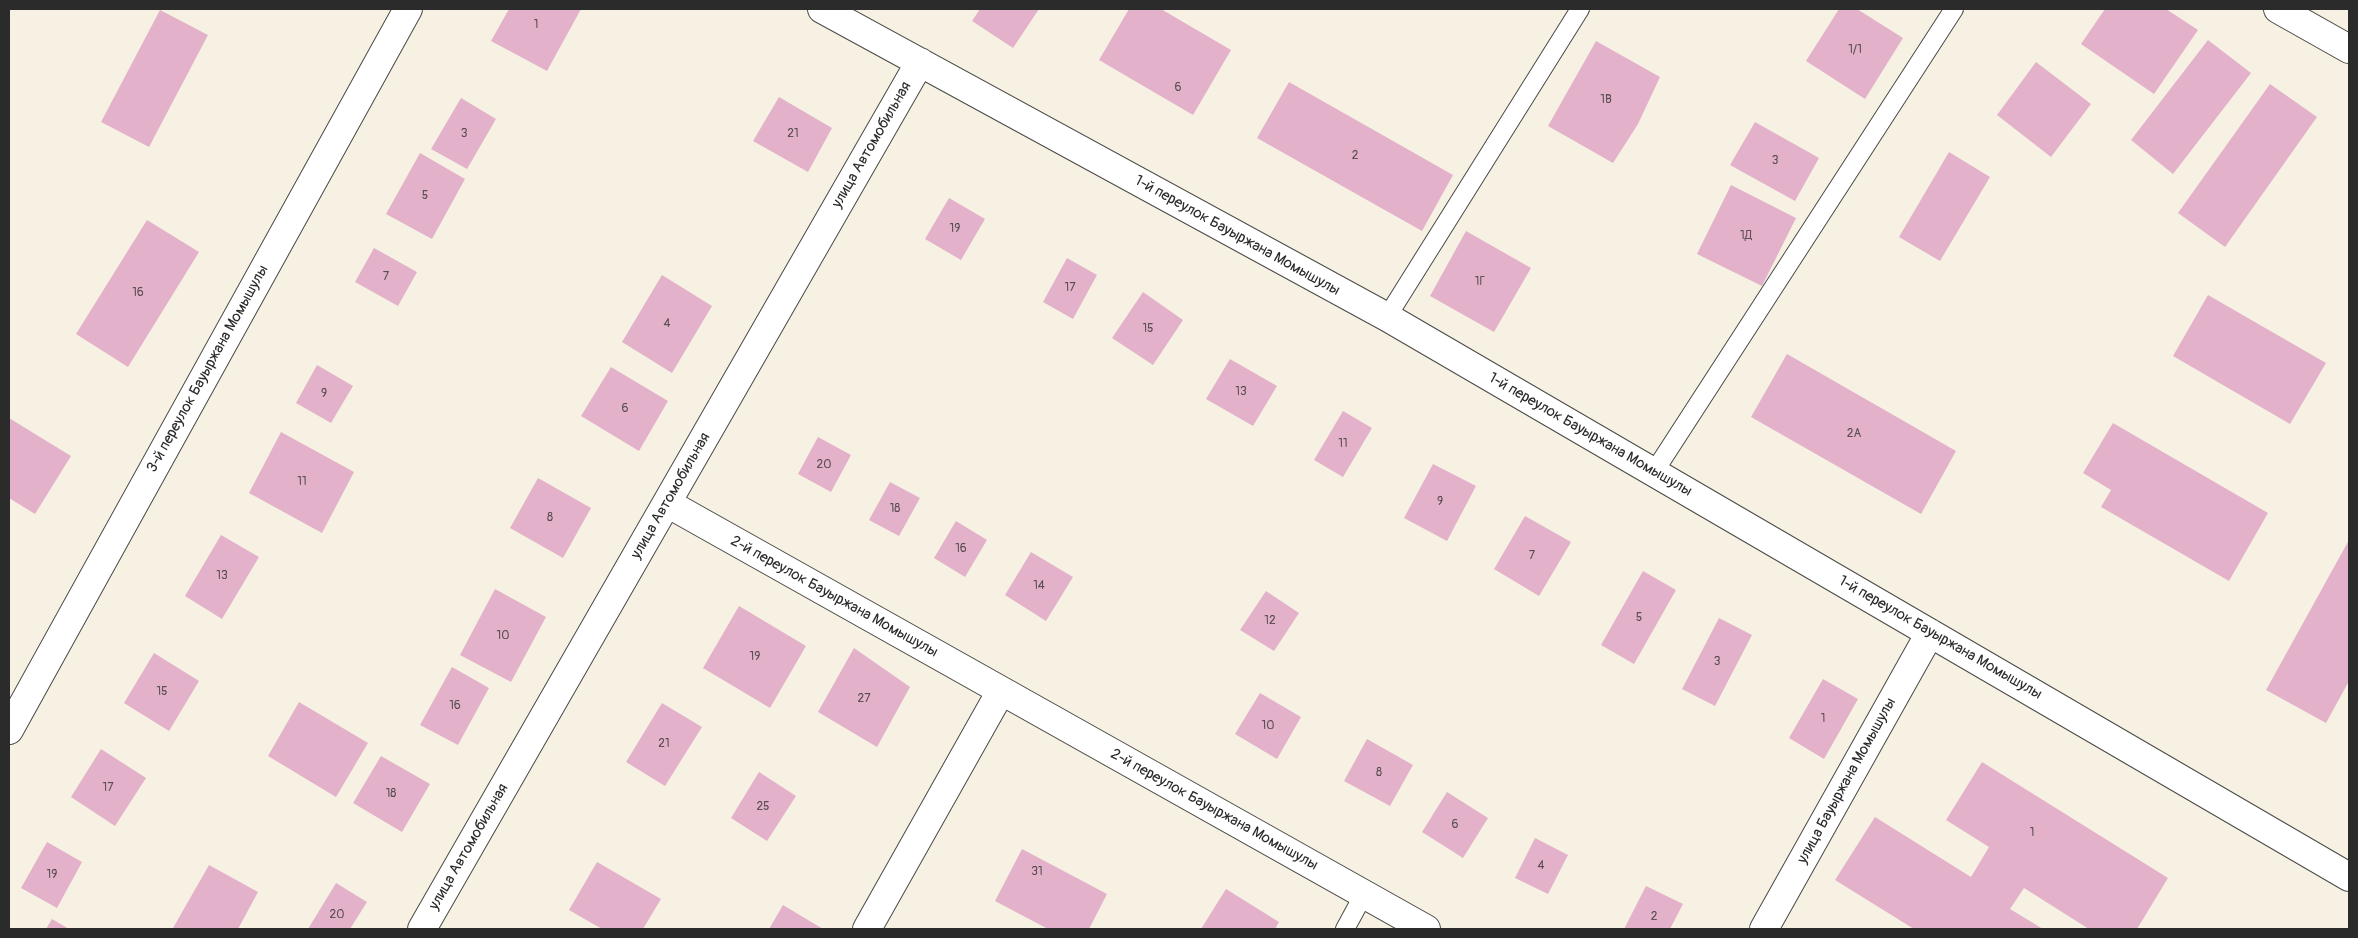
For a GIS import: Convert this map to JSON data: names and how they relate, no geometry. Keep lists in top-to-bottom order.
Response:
{
  "streets": {
    "street": [
      "улица Автомобильная",
      "1-й переулок Бауыржана Момышулы",
      "3-й переулок Бауыржана Момышулы",
      "2-й переулок Бауыржана Момышулы",
      "улица Бауыржана Момышулы"
    ]
  },
  "crossings": [
    ["улица Автомобильная", "1-й переулок Бауыржана Момышулы"],
    ["улица Автомобильная", "2-й переулок Бауыржана Момышулы"],
    ["1-й переулок Бауыржана Момышулы", "улица Бауыржана Момышулы"]
  ],
  "house_numbers": [
    "1",
    "1/1",
    "6",
    "1В",
    "3",
    "21",
    "2",
    "3",
    "5",
    "19",
    "1Д",
    "7",
    "1Г",
    "17",
    "16",
    "4",
    "15",
    "13",
    "9",
    "6",
    "2А",
    "11",
    "20",
    "11",
    "9",
    "18",
    "8",
    "16",
    "7",
    "13",
    "14",
    "5",
    "12",
    "10",
    "19",
    "3",
    "15",
    "27",
    "16",
    "1",
    "10",
    "21",
    "8",
    "17",
    "18",
    "25",
    "6",
    "1",
    "4",
    "31",
    "19",
    "20",
    "2"
  ]
}
